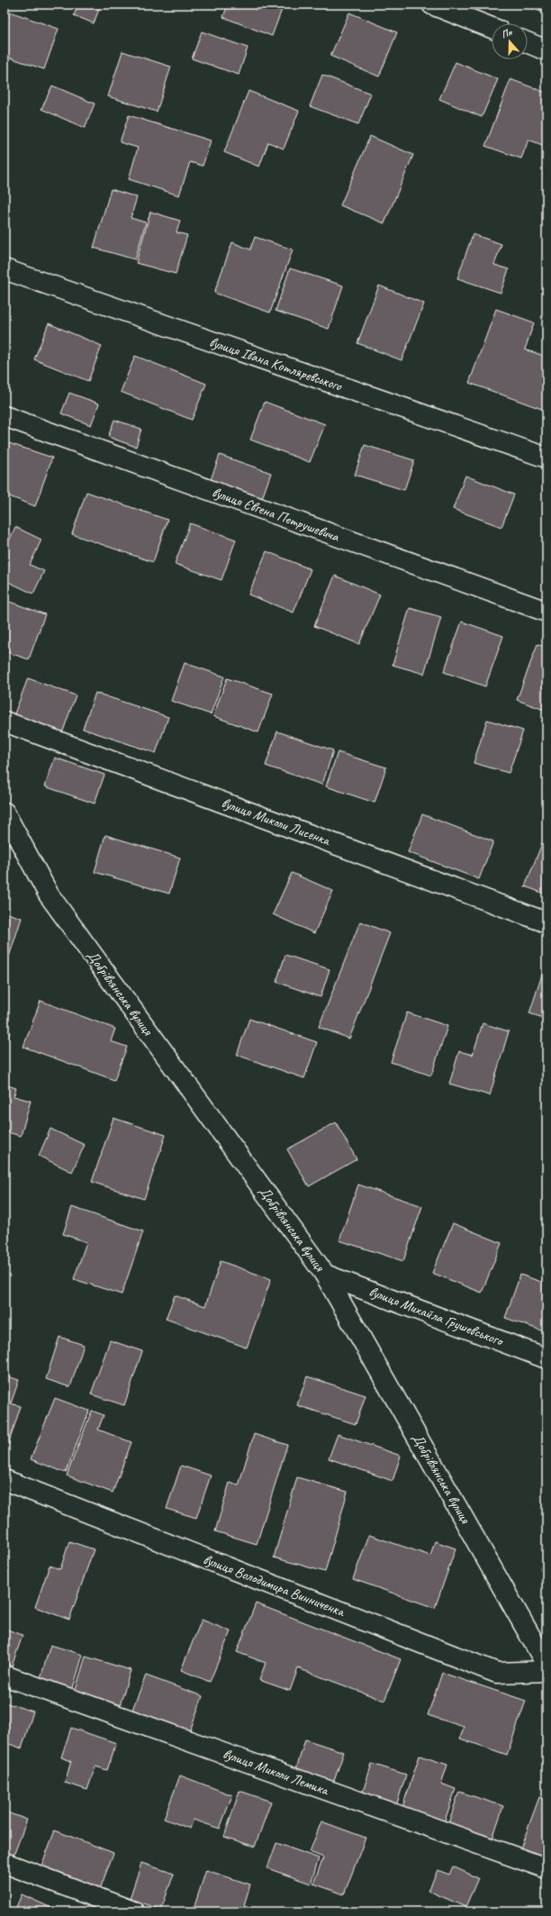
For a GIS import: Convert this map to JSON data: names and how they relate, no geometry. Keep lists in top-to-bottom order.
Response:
{
  "streets": {
    "street": [
      "вулиця Івана Котляревського",
      "вулиця Євгена Петрушевича",
      "вулиця Миколи Лисенка",
      "Добрівлянська вулиця",
      "вулиця Михайла Грушевського",
      "вулиця Володимира Винниченка",
      "вулиця Миколи Лемика"
    ]
  },
  "crossings": [
    ["Добрівлянська вулиця", "вулиця Михайла Грушевського"]
  ],
  "north": "top"
}
